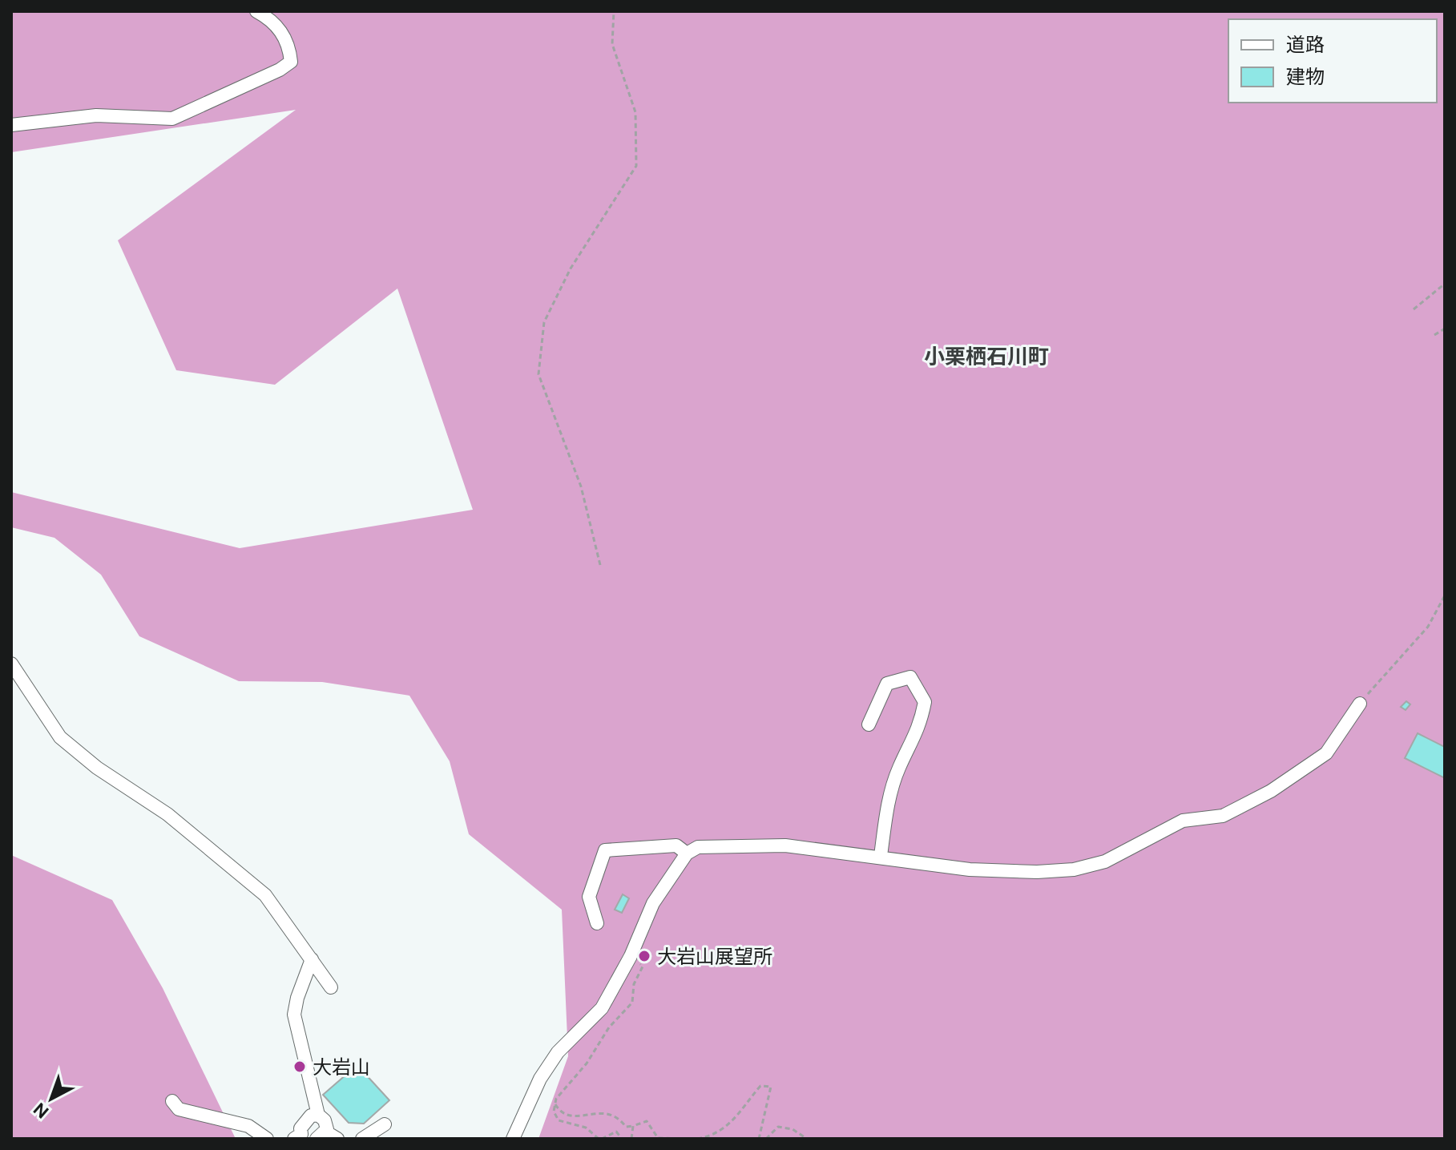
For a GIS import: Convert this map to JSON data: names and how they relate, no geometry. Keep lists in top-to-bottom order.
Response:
{
  "districts": ["小栗栖石川町"],
  "places": ["大岩山展望所", "大岩山"],
  "legend": ["道路", "建物"],
  "north": "bottom left"
}
